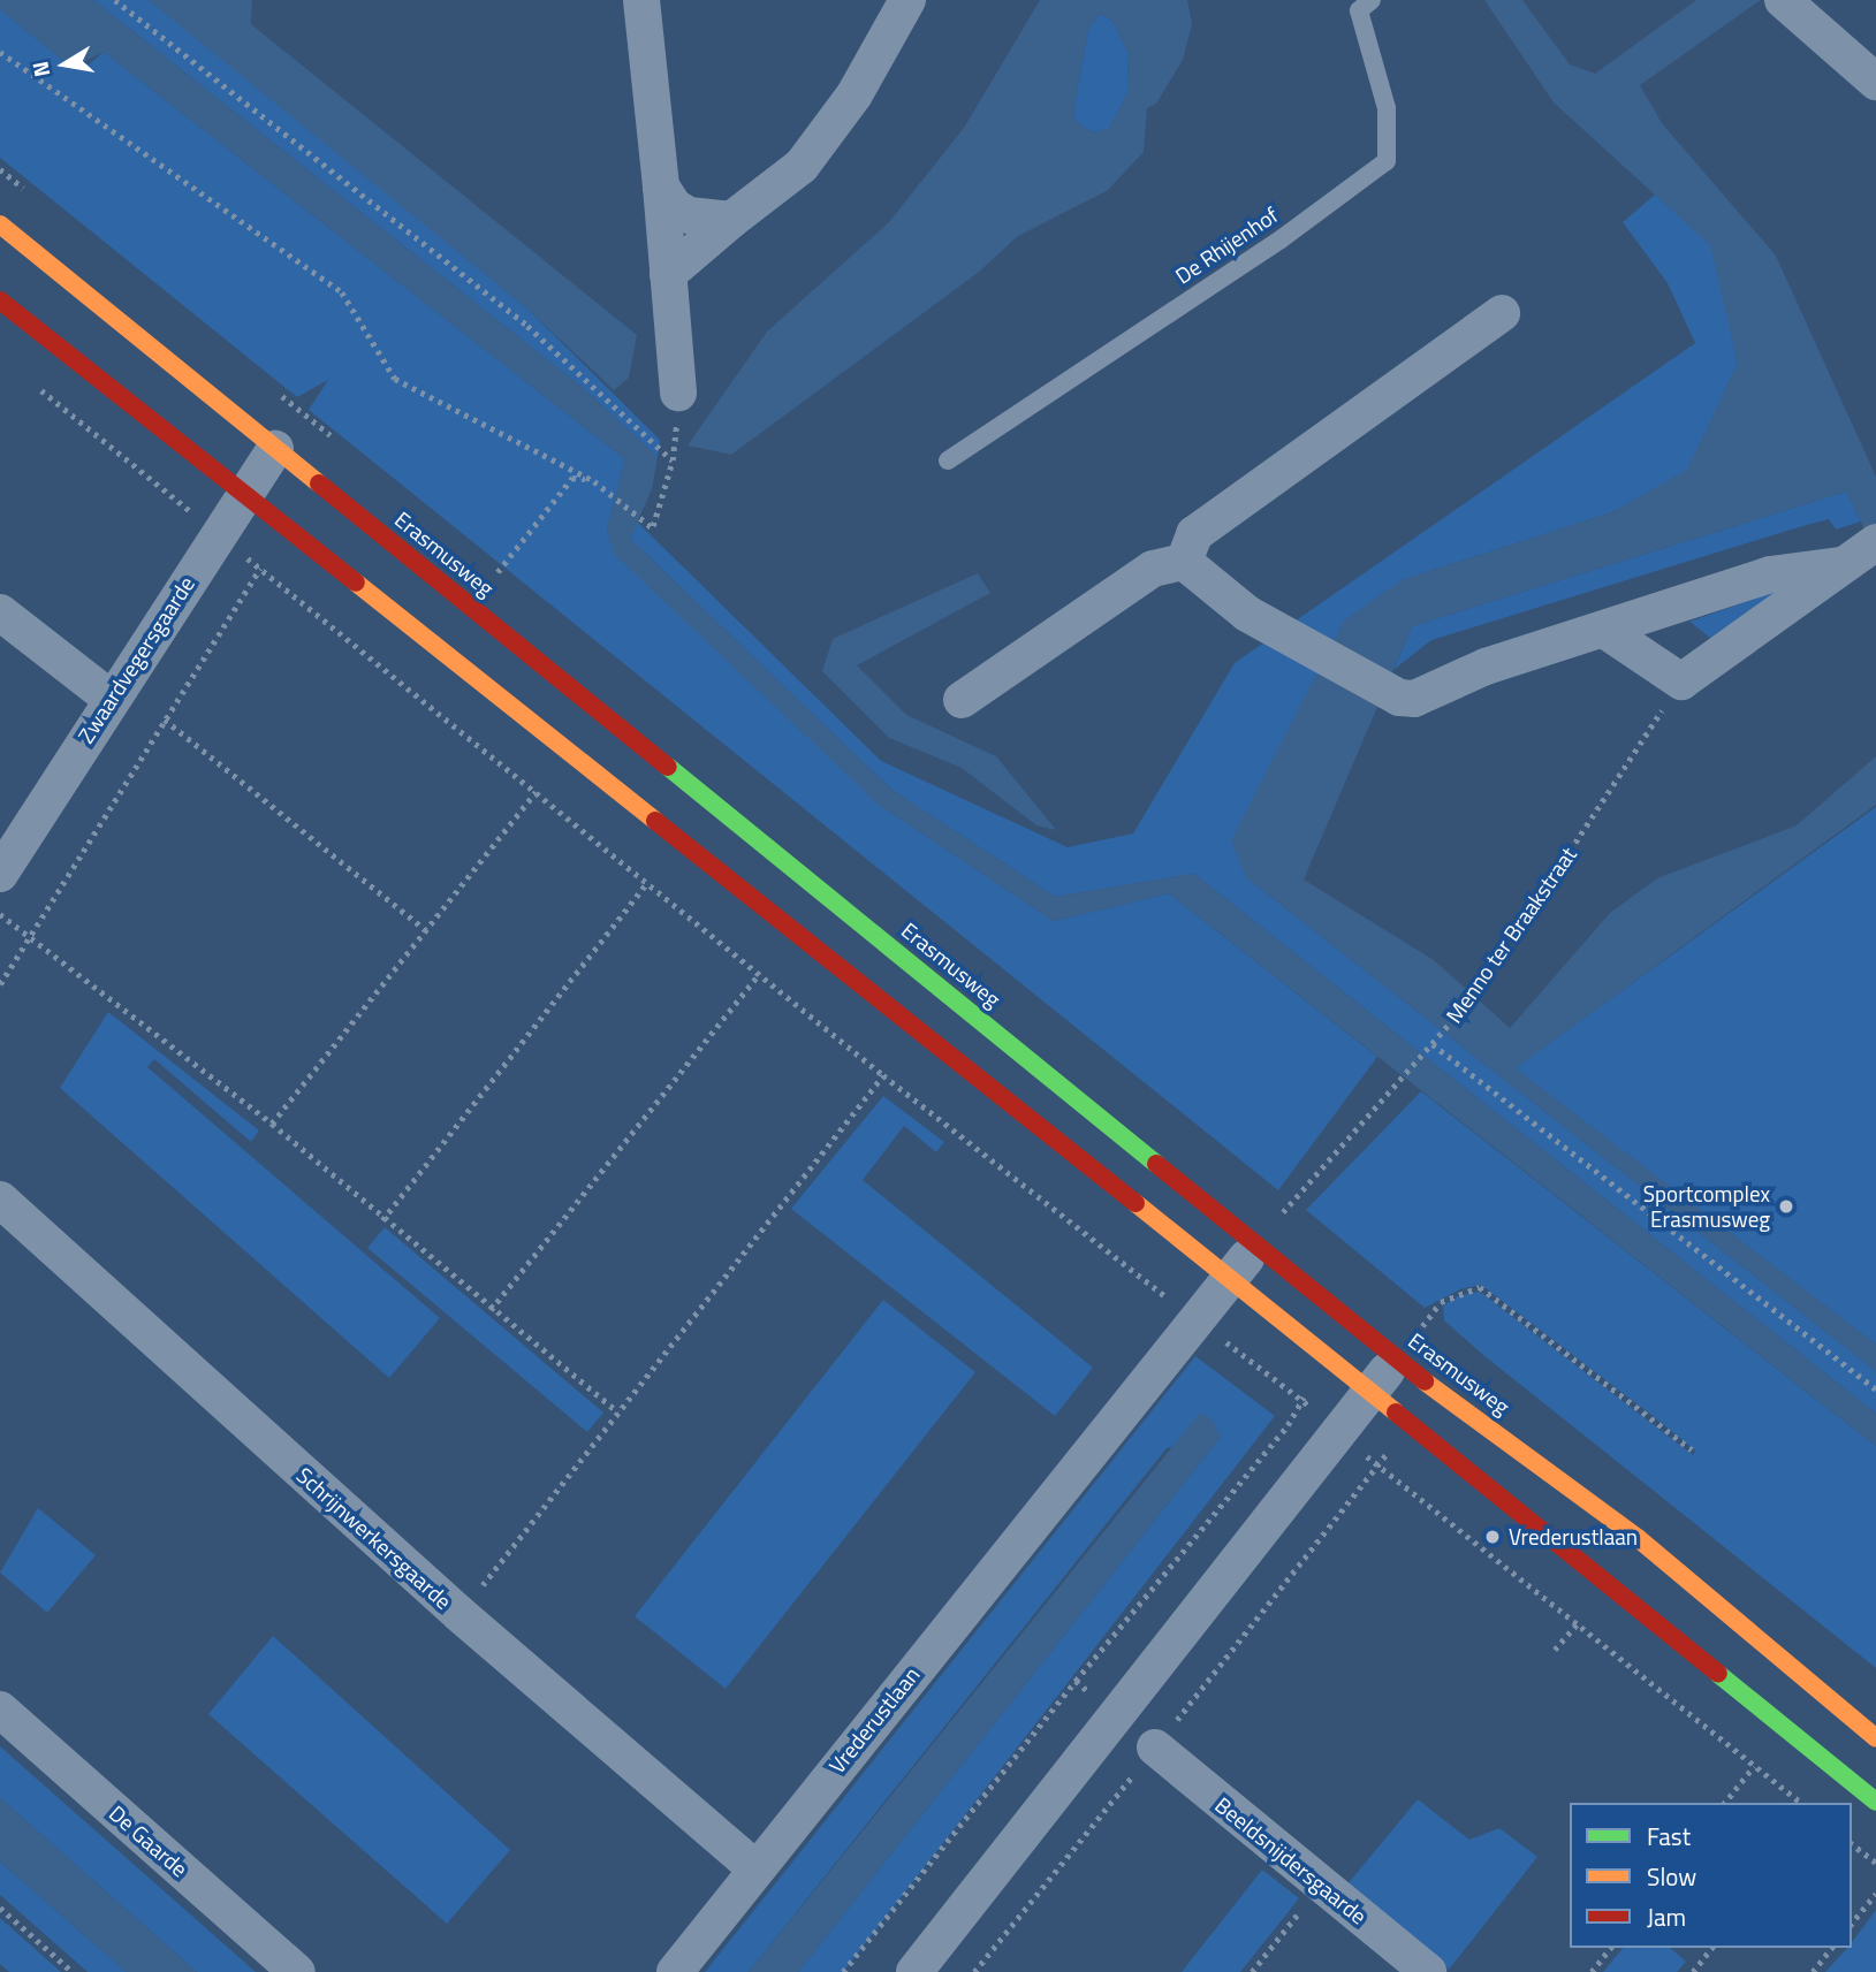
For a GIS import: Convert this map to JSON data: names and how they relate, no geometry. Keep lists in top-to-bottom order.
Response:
{
  "streets": {
    "main road": ["Erasmusweg"],
    "street": [
      "Zwaardvegersgaarde",
      "Schrijnwerkersgaarde",
      "Vrederustlaan",
      "De Gaarde",
      "Beeldsnijdersgaarde"
    ],
    "lane": ["De Rhijenhof"],
    "path": ["Menno ter Braakstraat"]
  },
  "crossings": [
    ["Erasmusweg", "Zwaardvegersgaarde"],
    ["Erasmusweg", "Menno ter Braakstraat"],
    ["Erasmusweg", "Vrederustlaan"],
    ["Menno ter Braakstraat", "Vrederustlaan"],
    ["Schrijnwerkersgaarde", "Vrederustlaan"]
  ],
  "places": ["Sportcomplex Erasmusweg", "Vrederustlaan"],
  "legend": ["Fast", "Slow", "Jam"],
  "north": "left"
}
